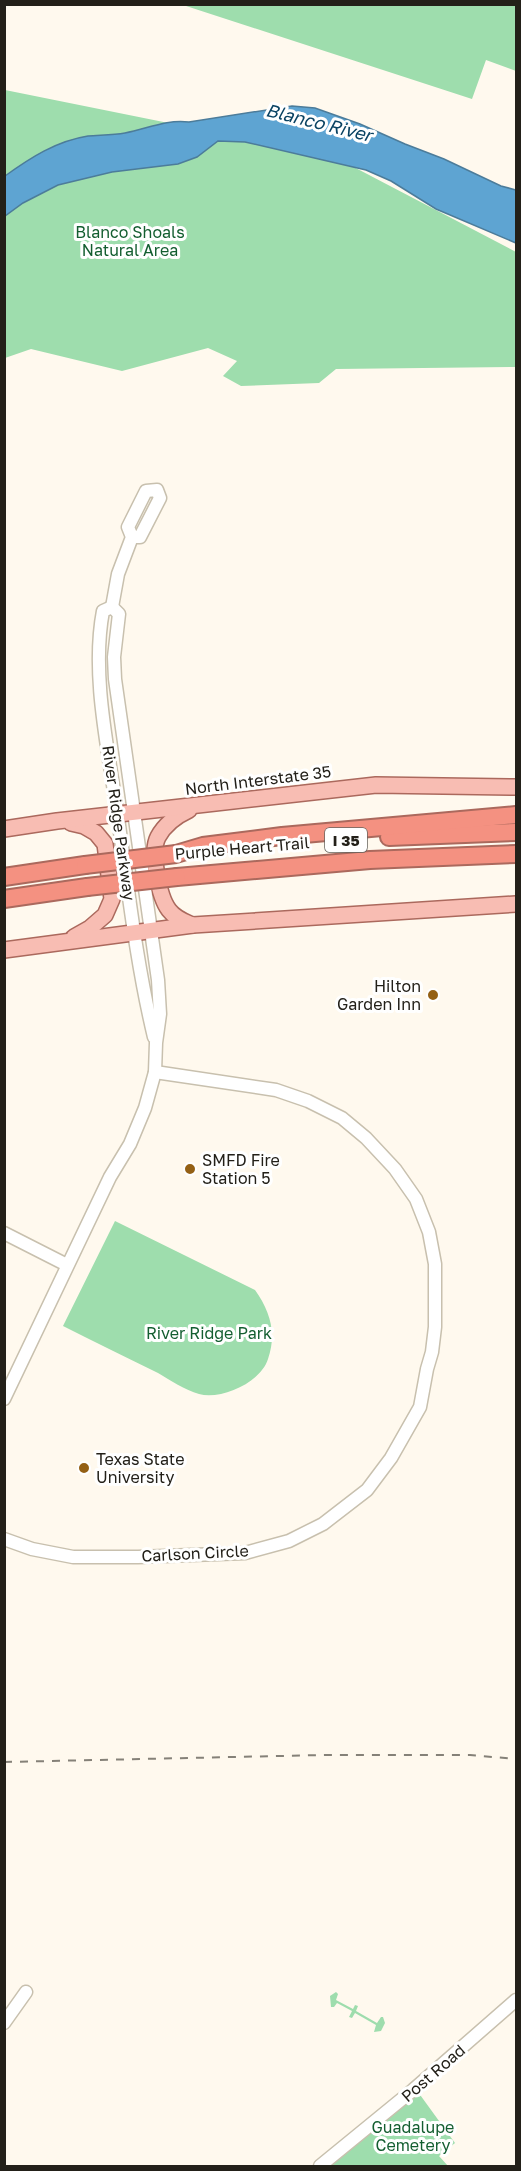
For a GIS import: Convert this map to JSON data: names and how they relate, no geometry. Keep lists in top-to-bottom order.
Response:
{
  "streets": {
    "highway": ["I 35", "Purple Heart Trail"],
    "main road": ["North Interstate 35"],
    "street": ["River Ridge Parkway", "Carlson Circle", "Post Road"]
  },
  "crossings": [
    ["North Interstate 35", "River Ridge Parkway"],
    ["River Ridge Parkway", "Carlson Circle"]
  ],
  "water": ["Blanco River"],
  "parks": ["Blanco Shoals Natural Area", "River Ridge Park", "Guadalupe Cemetery"],
  "places": ["Hilton Garden Inn", "SMFD Fire Station 5", "Texas State University"]
}
